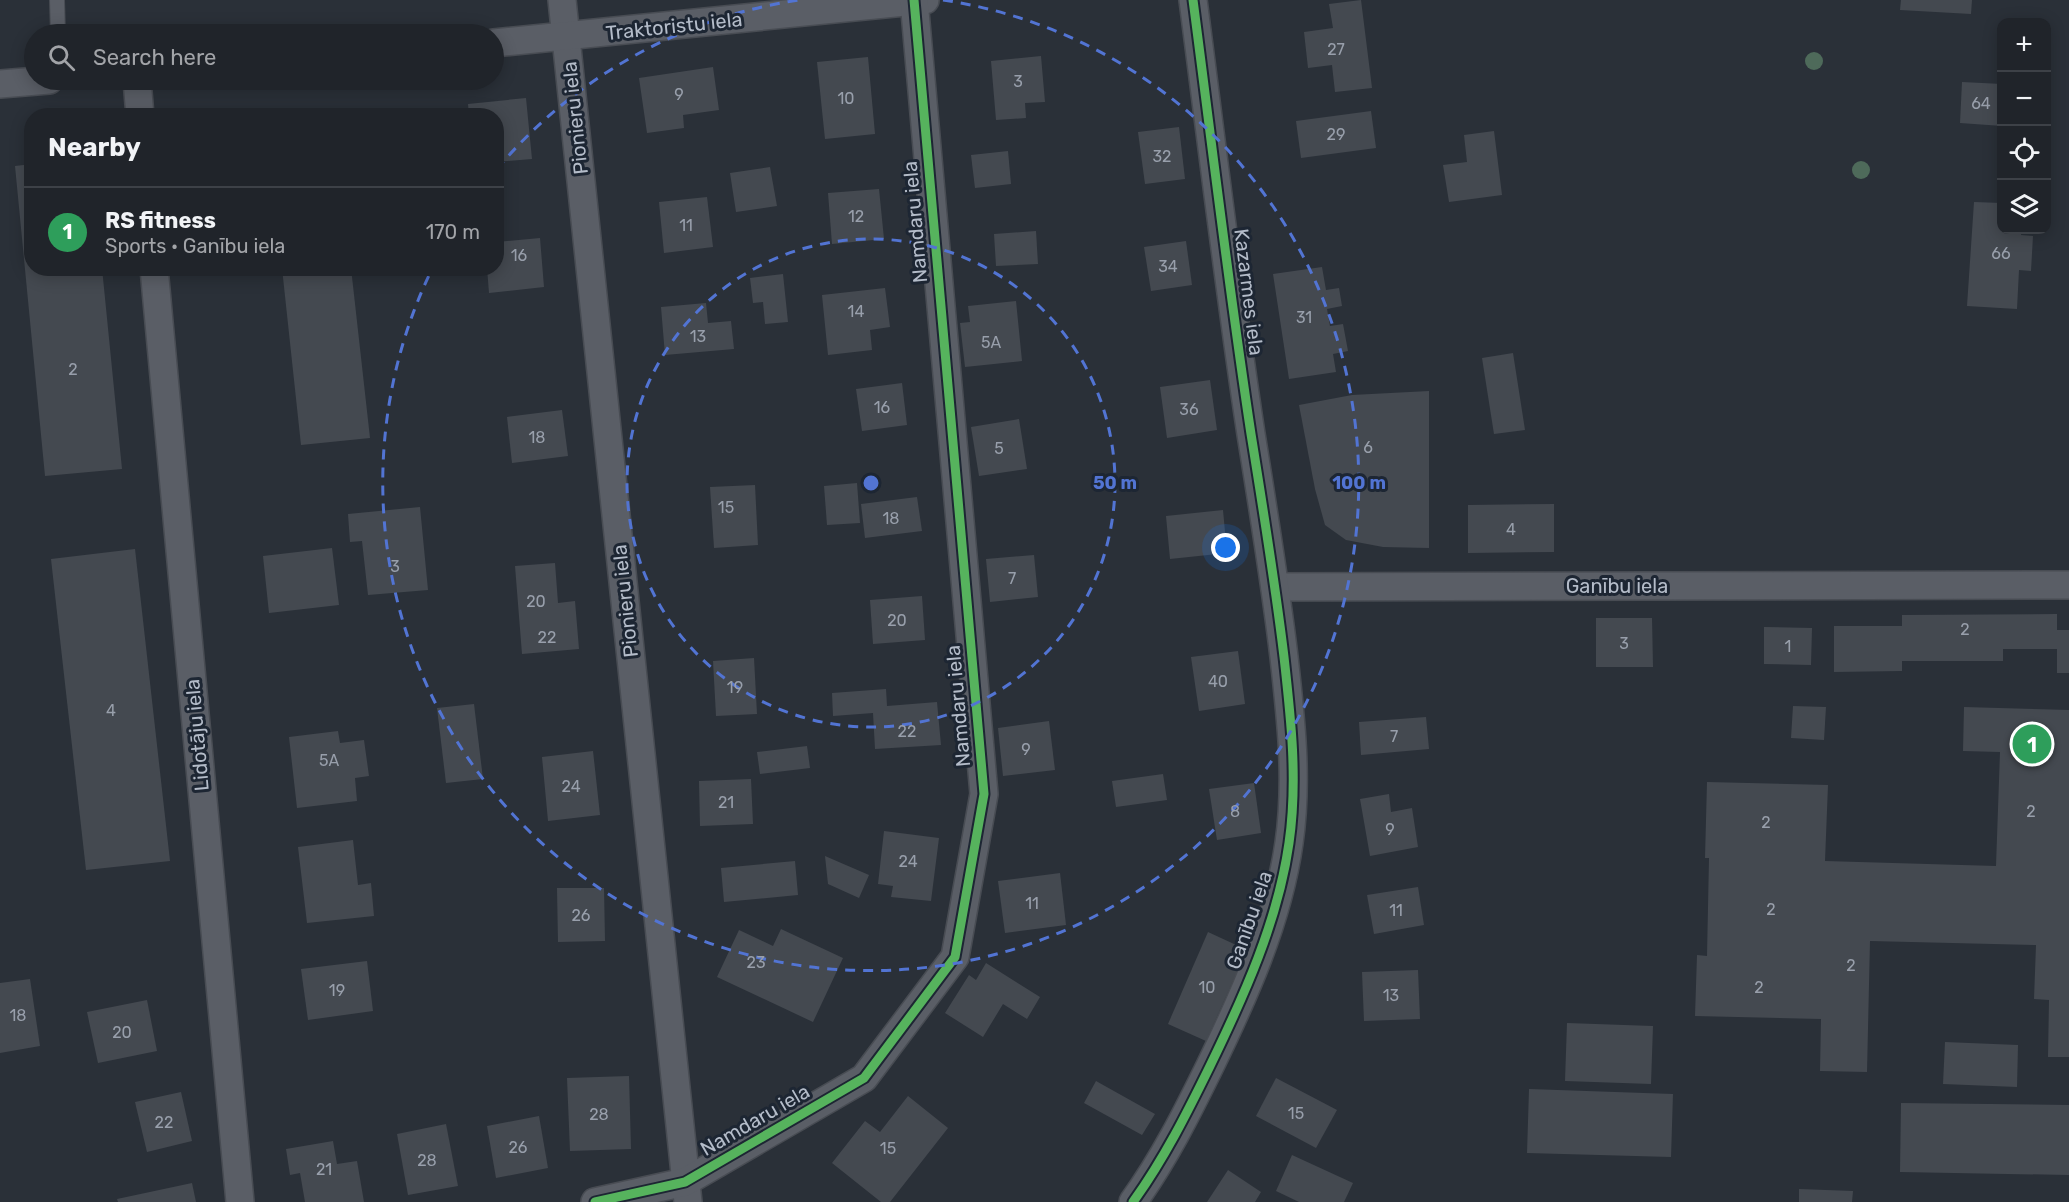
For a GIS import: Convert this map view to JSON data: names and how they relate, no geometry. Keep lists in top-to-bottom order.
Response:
{
  "streets": {
    "street": [
      "Traktoristu iela",
      "Pionieru iela",
      "Namdaru iela",
      "Kazarmes iela",
      "Ganību iela",
      "Lidotāju iela"
    ]
  },
  "crossings": [
    ["Traktoristu iela", "Pionieru iela"],
    ["Traktoristu iela", "Namdaru iela"],
    ["Pionieru iela", "Namdaru iela"],
    ["Kazarmes iela", "Ganību iela"]
  ],
  "house_numbers": [
    "27",
    "3",
    "9",
    "10",
    "64",
    "29",
    "32",
    "12",
    "11",
    "66",
    "16",
    "34",
    "14",
    "31",
    "13",
    "5A",
    "2",
    "16",
    "36",
    "18",
    "6",
    "5",
    "15",
    "18",
    "4",
    "3",
    "7",
    "20",
    "20",
    "2",
    "22",
    "3",
    "1",
    "40",
    "19",
    "4",
    "22",
    "7",
    "9",
    "5A",
    "24",
    "21",
    "8",
    "2",
    "2",
    "9",
    "24",
    "11",
    "2",
    "11",
    "26",
    "23",
    "2",
    "10",
    "2",
    "19",
    "13",
    "18",
    "20",
    "15",
    "28",
    "22",
    "26",
    "15",
    "28",
    "21"
  ],
  "page": {
    "map_buttons": ["+", "−"],
    "search": "Search here",
    "heading": "Nearby",
    "list": [
      {
        "mark": "1",
        "name": "RS fitness",
        "note": "Sports · Ganību iela",
        "value": "170 m"
      }
    ],
    "pins": "1"
  },
  "rings": ["50 m", "100 m"]
}
